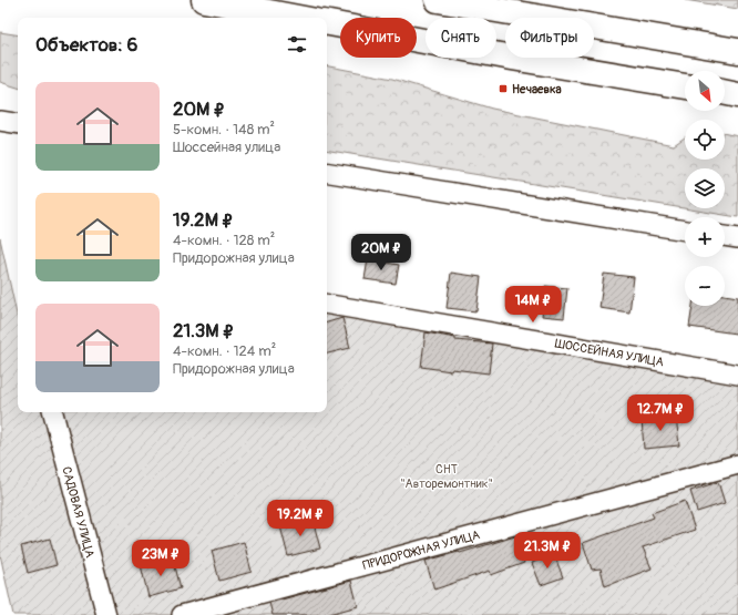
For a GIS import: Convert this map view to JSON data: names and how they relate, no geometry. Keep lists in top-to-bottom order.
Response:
{
  "streets": {
    "street": ["ШОССЕЙНАЯ УЛИЦА", "САДОВАЯ УЛИЦА", "ПРИДОРОЖНАЯ УЛИЦА"]
  },
  "parks": ["СНТ \"Авторемонтник\""],
  "places": {
    "transit": ["Нечаевка"]
  },
  "north": "bottom right",
  "page": {
    "chip": ["Купить", "Снять", "Фильтры"],
    "heading": "Объектов: 6",
    "map_buttons": ["+", "−"],
    "list": [
      {
        "name": "20M ₽",
        "note": "5-комн. · 148 m² · Шоссейная улица"
      },
      {
        "name": "19.2M ₽",
        "note": "4-комн. · 128 m² · Придорожная улица"
      },
      {
        "name": "21.3M ₽",
        "note": "4-комн. · 124 m² · Придорожная улица"
      }
    ],
    "price": [
      "20M ₽",
      "14M ₽",
      "12.7M ₽",
      "19.2M ₽",
      "21.3M ₽",
      "23M ₽"
    ]
  }
}
